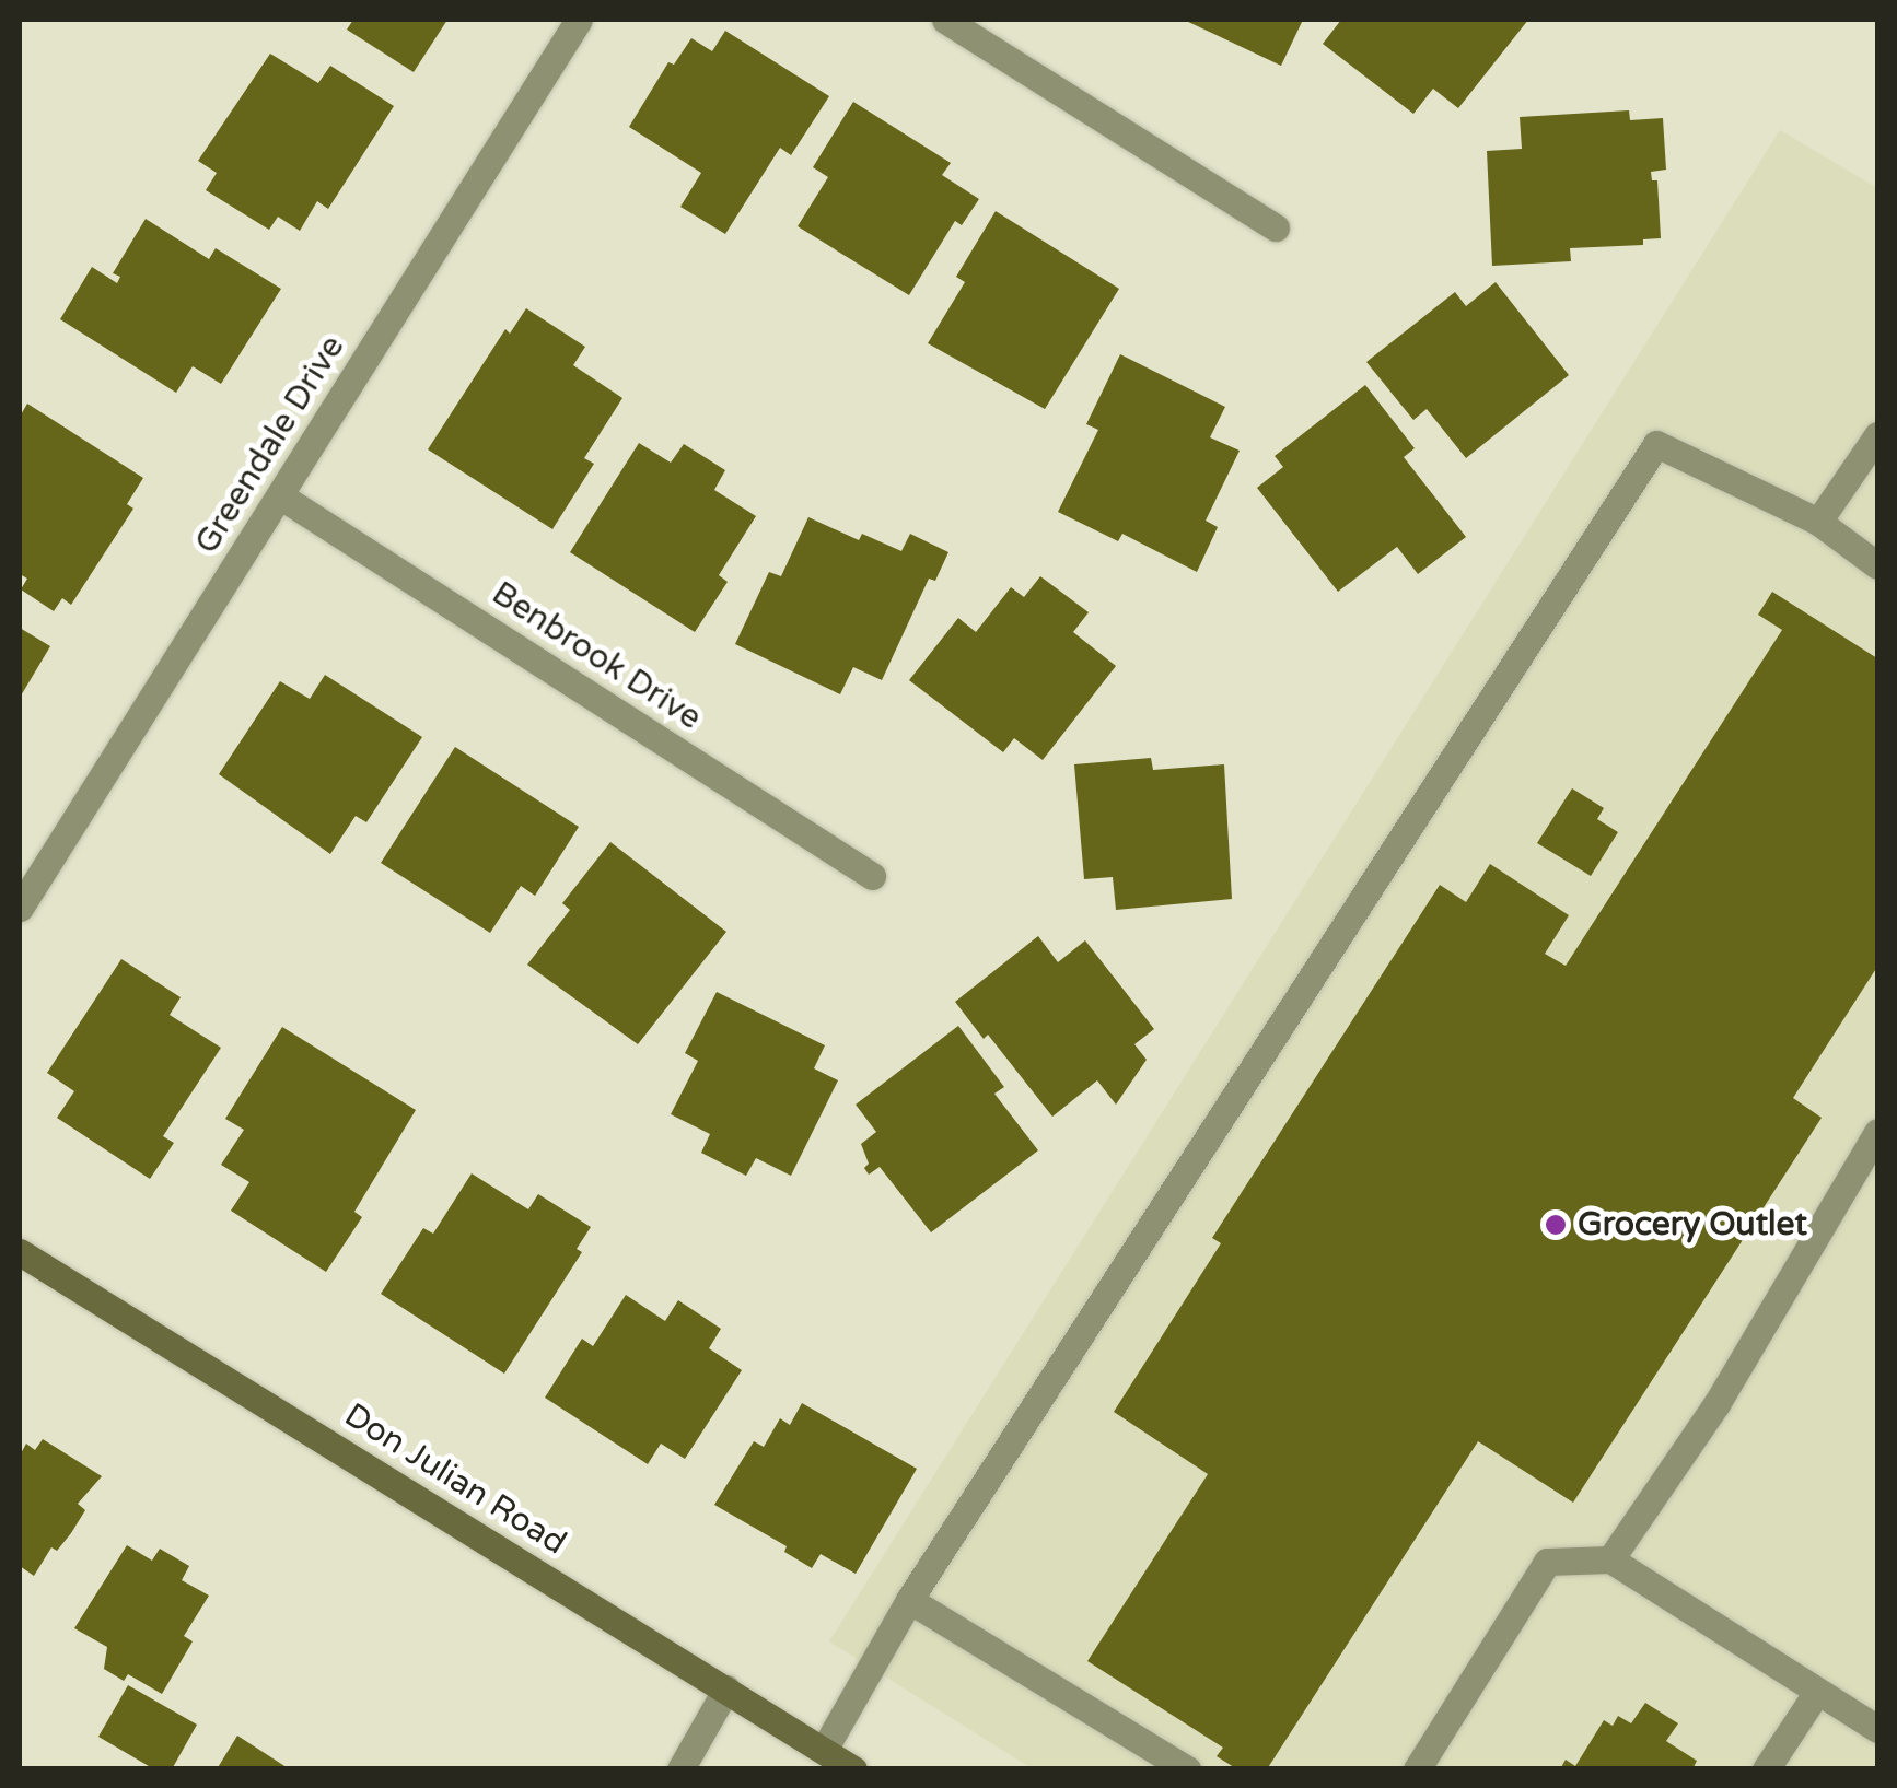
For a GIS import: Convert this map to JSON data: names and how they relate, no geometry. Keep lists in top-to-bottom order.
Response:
{
  "streets": {
    "street": ["Greendale Drive", "Benbrook Drive", "Don Julian Road"]
  },
  "crossings": [
    ["Greendale Drive", "Benbrook Drive"]
  ],
  "places": ["Grocery Outlet"]
}
